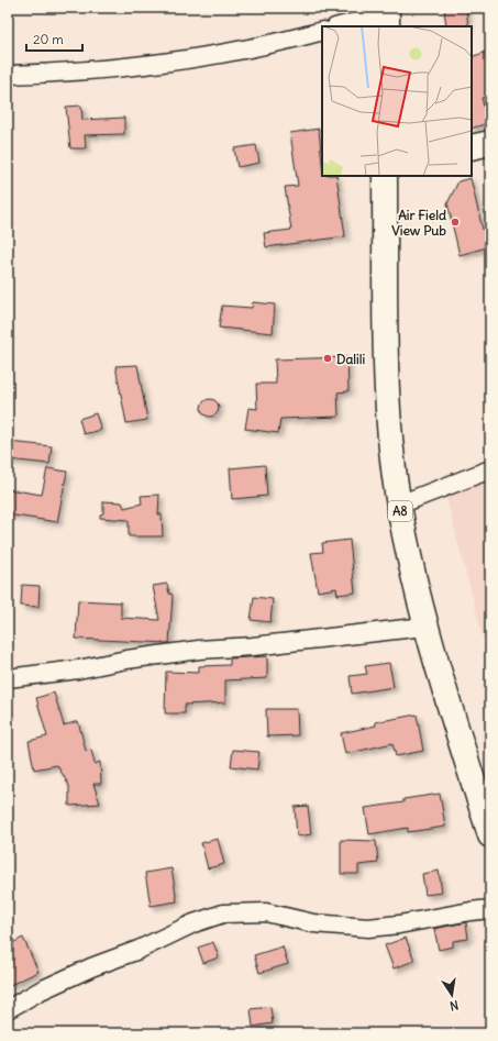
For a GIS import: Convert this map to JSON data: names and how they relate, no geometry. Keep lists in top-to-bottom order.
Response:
{
  "streets": {
    "main road": ["A8"]
  },
  "places": ["Air Field View Pub", "Dalili"],
  "scale_bar": "20 m",
  "north": "bottom"
}
